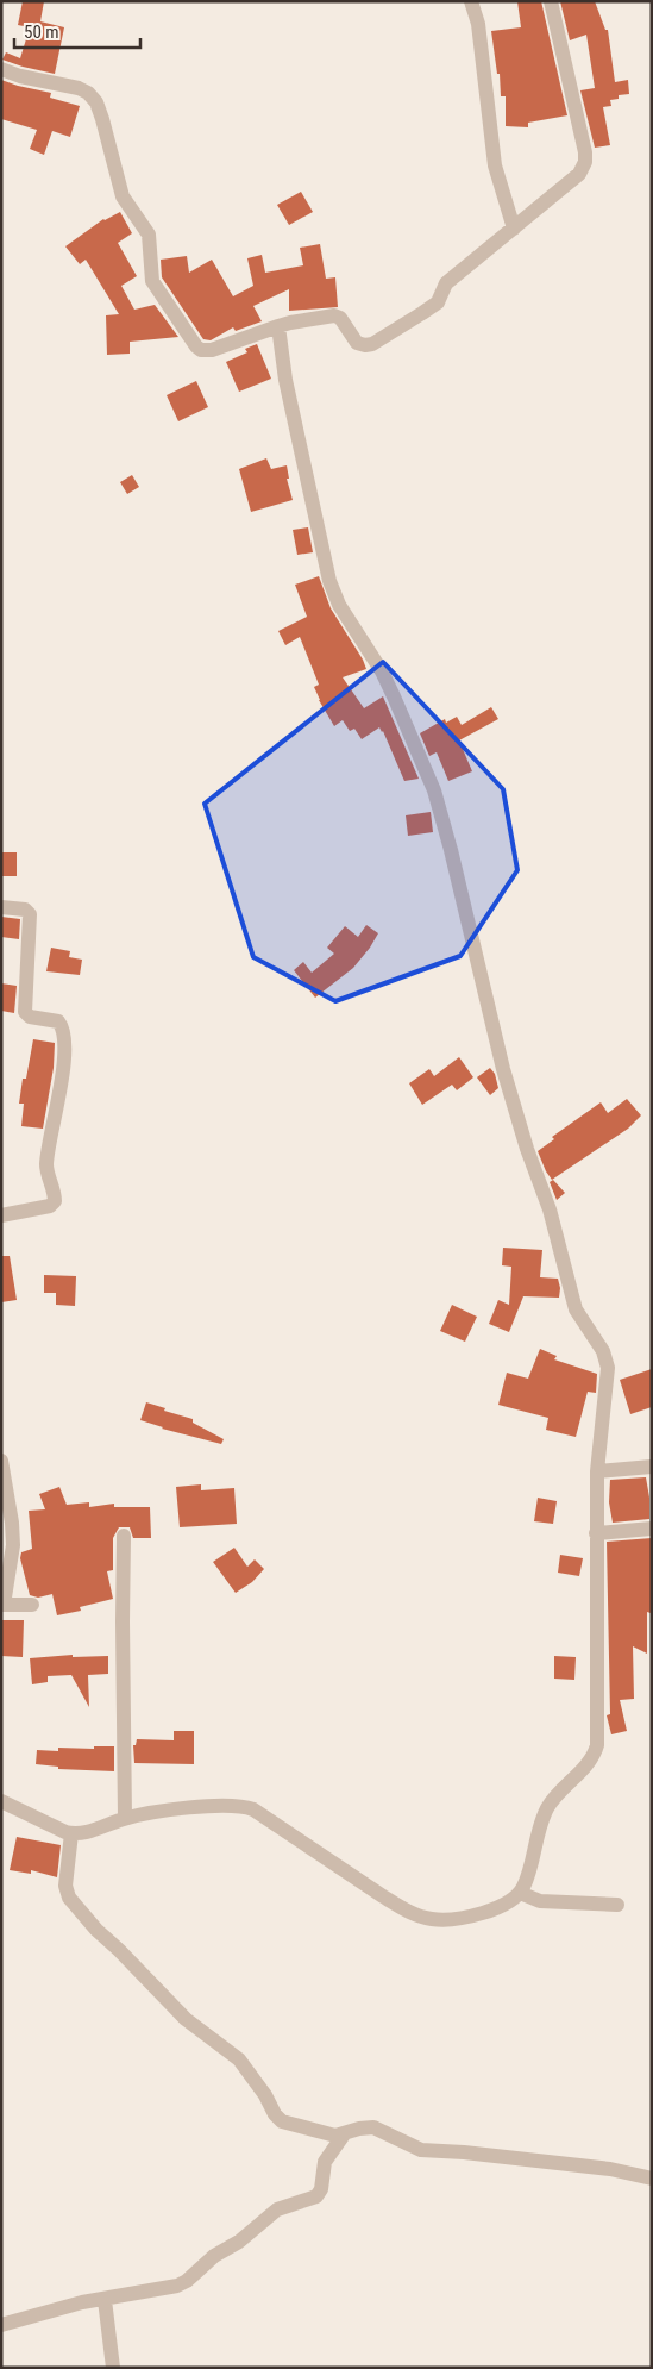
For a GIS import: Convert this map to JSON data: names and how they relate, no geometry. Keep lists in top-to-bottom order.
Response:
{
  "scale_bar": "50 m"
}
